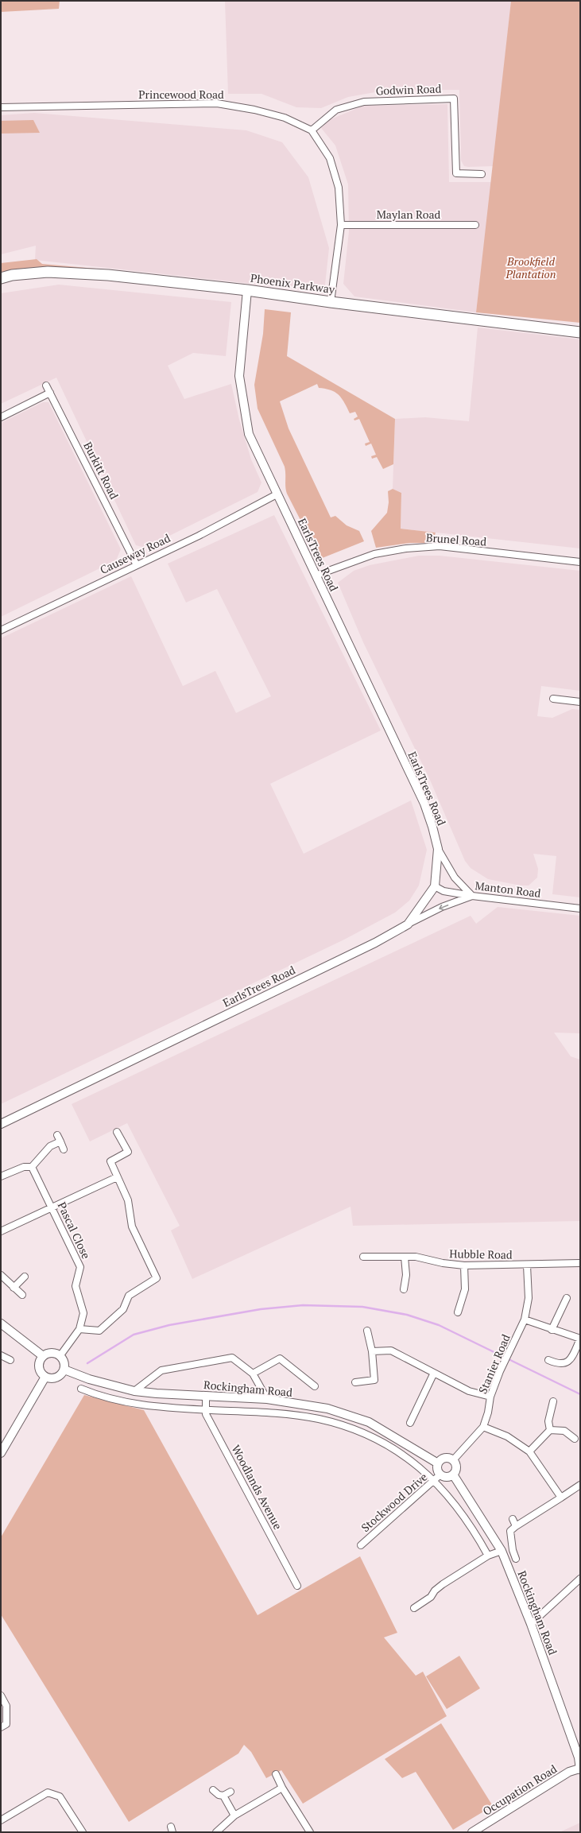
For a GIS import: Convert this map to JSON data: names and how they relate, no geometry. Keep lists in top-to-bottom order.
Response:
{
  "streets": {
    "main road": ["Phoenix Parkway"],
    "street": [
      "Godwin Road",
      "Princewood Road",
      "Maylan Road",
      "Burkitt Road",
      "Brunel Road",
      "Causeway Road",
      "EarlsTrees Road",
      "Manton Road",
      "Pascal Close",
      "Hubble Road",
      "Stanier Road",
      "Rockingham Road",
      "Woodlands Avenue",
      "Stockwood Drive",
      "Occupation Road"
    ]
  },
  "crossings": [
    ["Godwin Road", "Princewood Road"],
    ["Phoenix Parkway", "EarlsTrees Road"],
    ["Burkitt Road", "Causeway Road"],
    ["Brunel Road", "EarlsTrees Road"],
    ["Causeway Road", "EarlsTrees Road"],
    ["EarlsTrees Road", "Manton Road"],
    ["Pascal Close", "Rockingham Road"],
    ["Hubble Road", "Stanier Road"],
    ["Stanier Road", "Rockingham Road"],
    ["Stanier Road", "Stockwood Drive"],
    ["Rockingham Road", "Woodlands Avenue"],
    ["Rockingham Road", "Stockwood Drive"],
    ["Rockingham Road", "Occupation Road"]
  ],
  "parks": ["Brookfield Plantation"]
}
